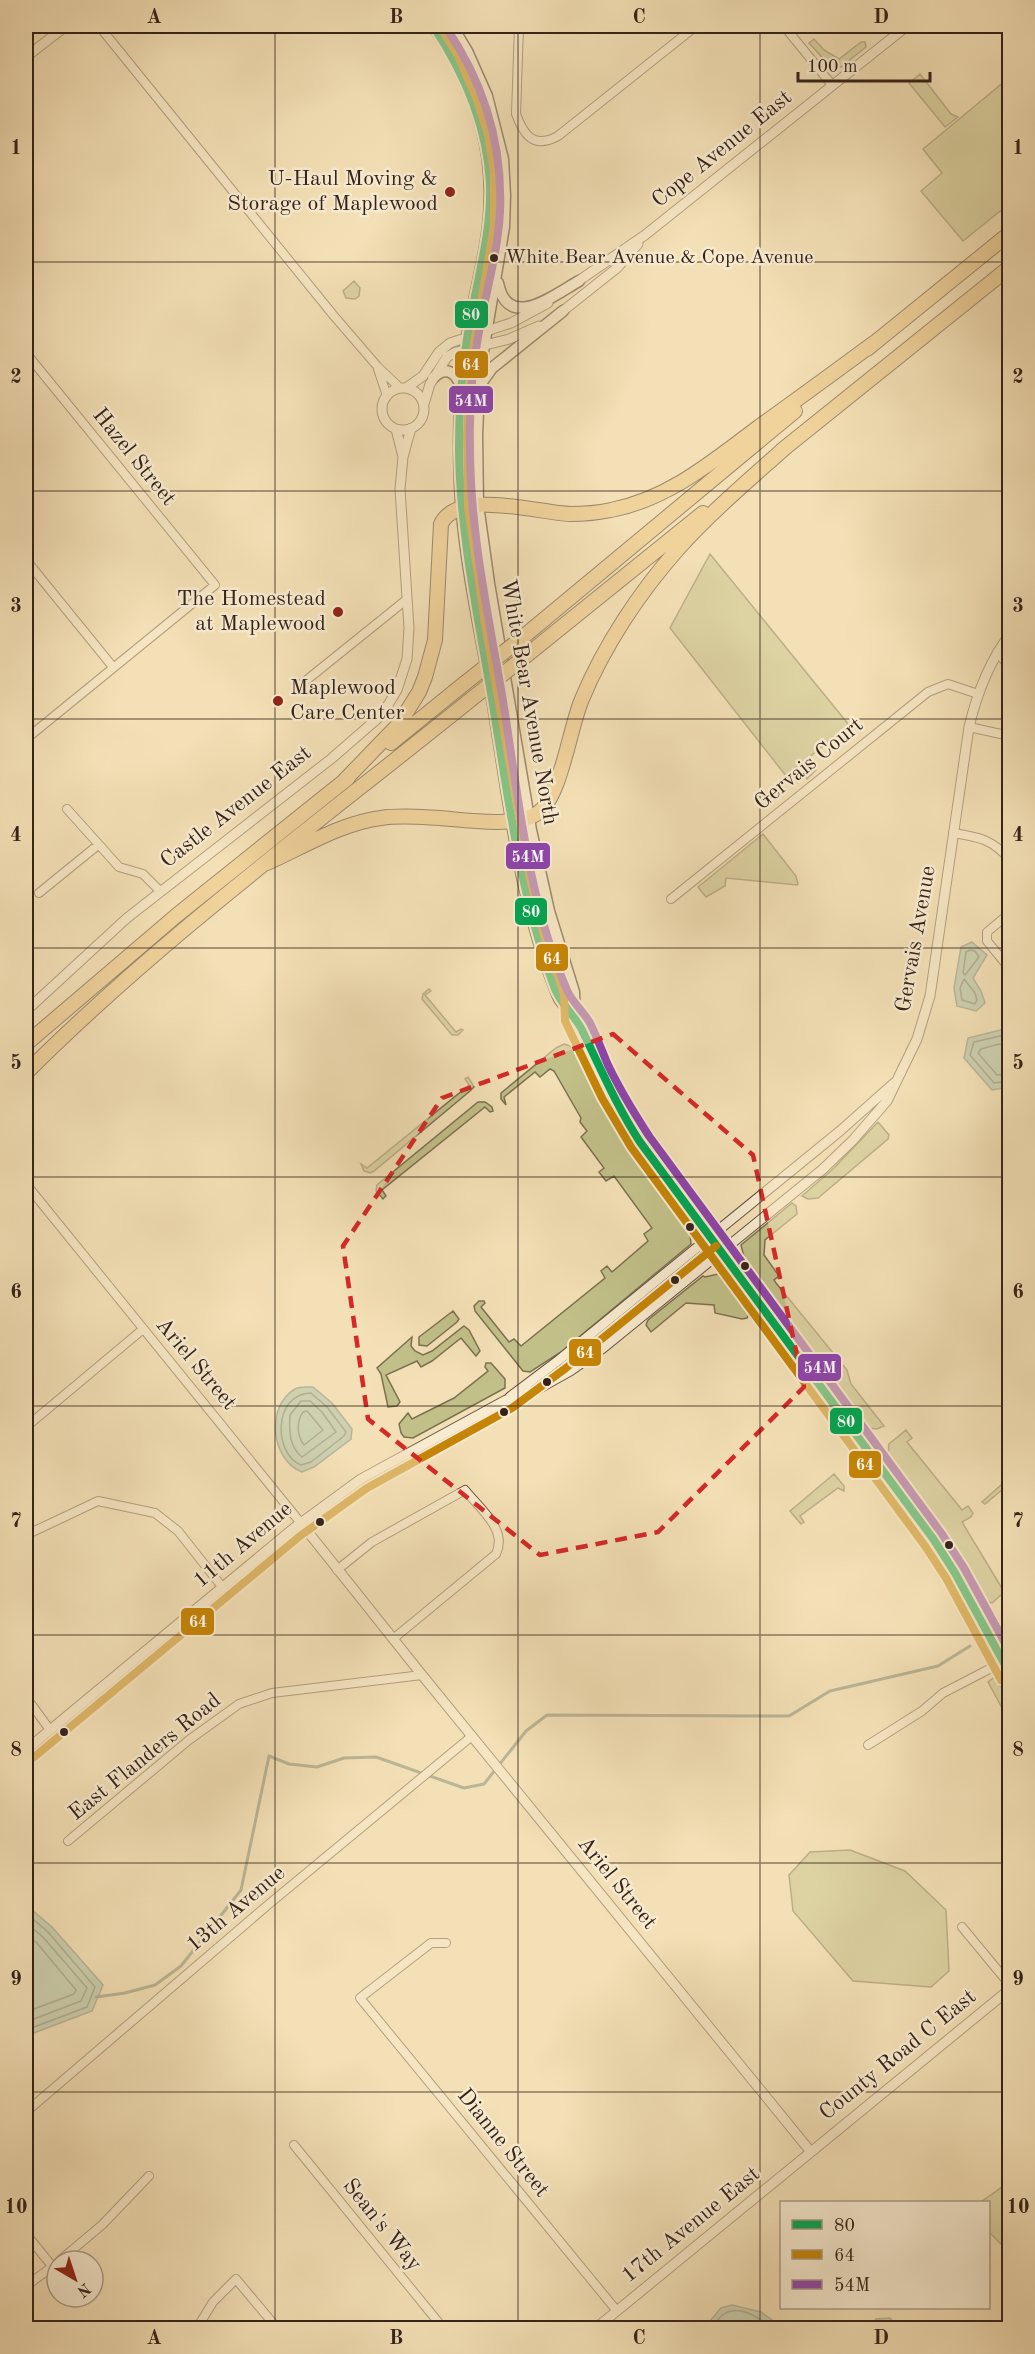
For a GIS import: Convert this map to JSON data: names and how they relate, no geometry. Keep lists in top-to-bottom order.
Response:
{
  "streets": {
    "main road": ["White Bear Avenue North"],
    "street": [
      "Cope Avenue East",
      "Hazel Street",
      "Gervais Court",
      "Castle Avenue East",
      "Gervais Avenue",
      "Ariel Street",
      "11th Avenue",
      "East Flanders Road",
      "13th Avenue",
      "County Road C East",
      "Dianne Street",
      "Sean's Way",
      "17th Avenue East"
    ]
  },
  "crossings": [
    ["Cope Avenue East", "White Bear Avenue North"],
    ["Gervais Court", "Gervais Avenue"],
    ["Gervais Avenue", "11th Avenue"],
    ["Ariel Street", "11th Avenue"],
    ["Ariel Street", "East Flanders Road"],
    ["Ariel Street", "13th Avenue"],
    ["Ariel Street", "County Road C East"],
    ["Ariel Street", "17th Avenue East"],
    ["County Road C East", "17th Avenue East"],
    ["Dianne Street", "17th Avenue East"]
  ],
  "places": [
    "U-Haul Moving & Storage of Maplewood",
    "White Bear Avenue & Cope Avenue",
    "The Homestead at Maplewood",
    "Maplewood Care Center"
  ],
  "lines": ["transit line 80", "transit line 54M", "transit line 64"],
  "legend": ["80", "64", "54M"],
  "scale_bar": "100 m",
  "north": "bottom right",
  "grid": {
    "columns": [
      "A",
      "B",
      "C",
      "D"
    ],
    "rows": [
      "1",
      "2",
      "3",
      "4",
      "5",
      "6",
      "7",
      "8",
      "9",
      "10"
    ]
  }
}
